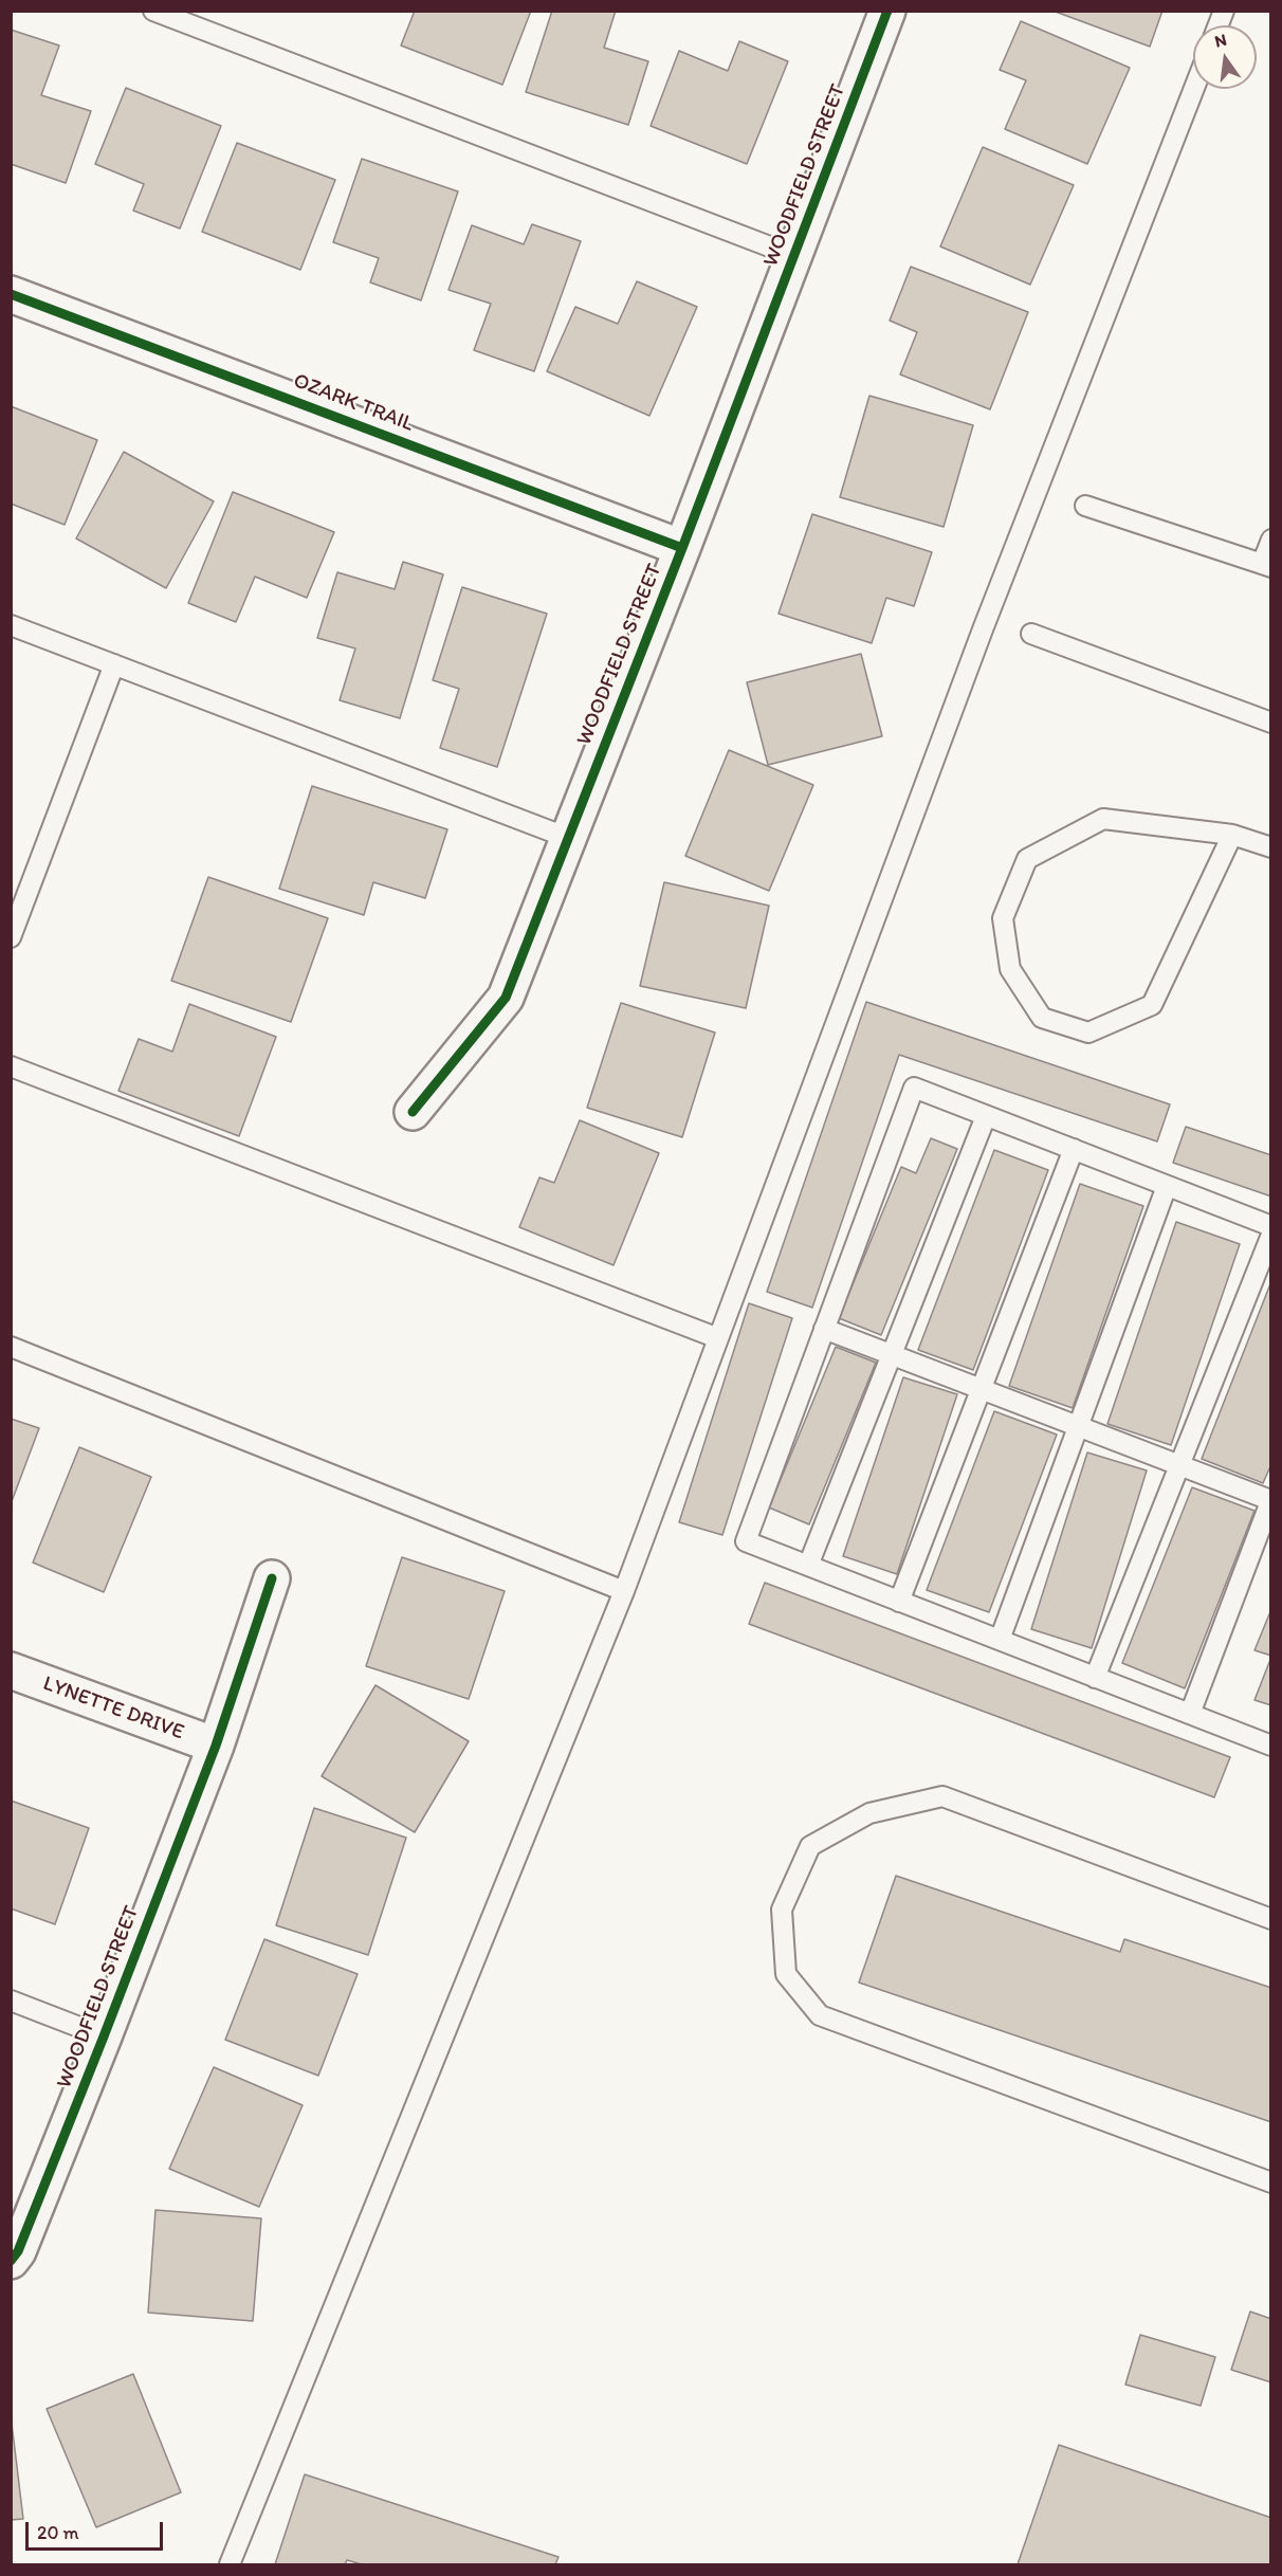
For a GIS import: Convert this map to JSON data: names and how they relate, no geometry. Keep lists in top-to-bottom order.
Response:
{
  "streets": {
    "street": ["WOODFIELD STREET", "OZARK TRAIL", "LYNETTE DRIVE"]
  },
  "crossings": [
    ["WOODFIELD STREET", "OZARK TRAIL"],
    ["WOODFIELD STREET", "LYNETTE DRIVE"]
  ],
  "scale_bar": "20 m",
  "north": "top"
}
